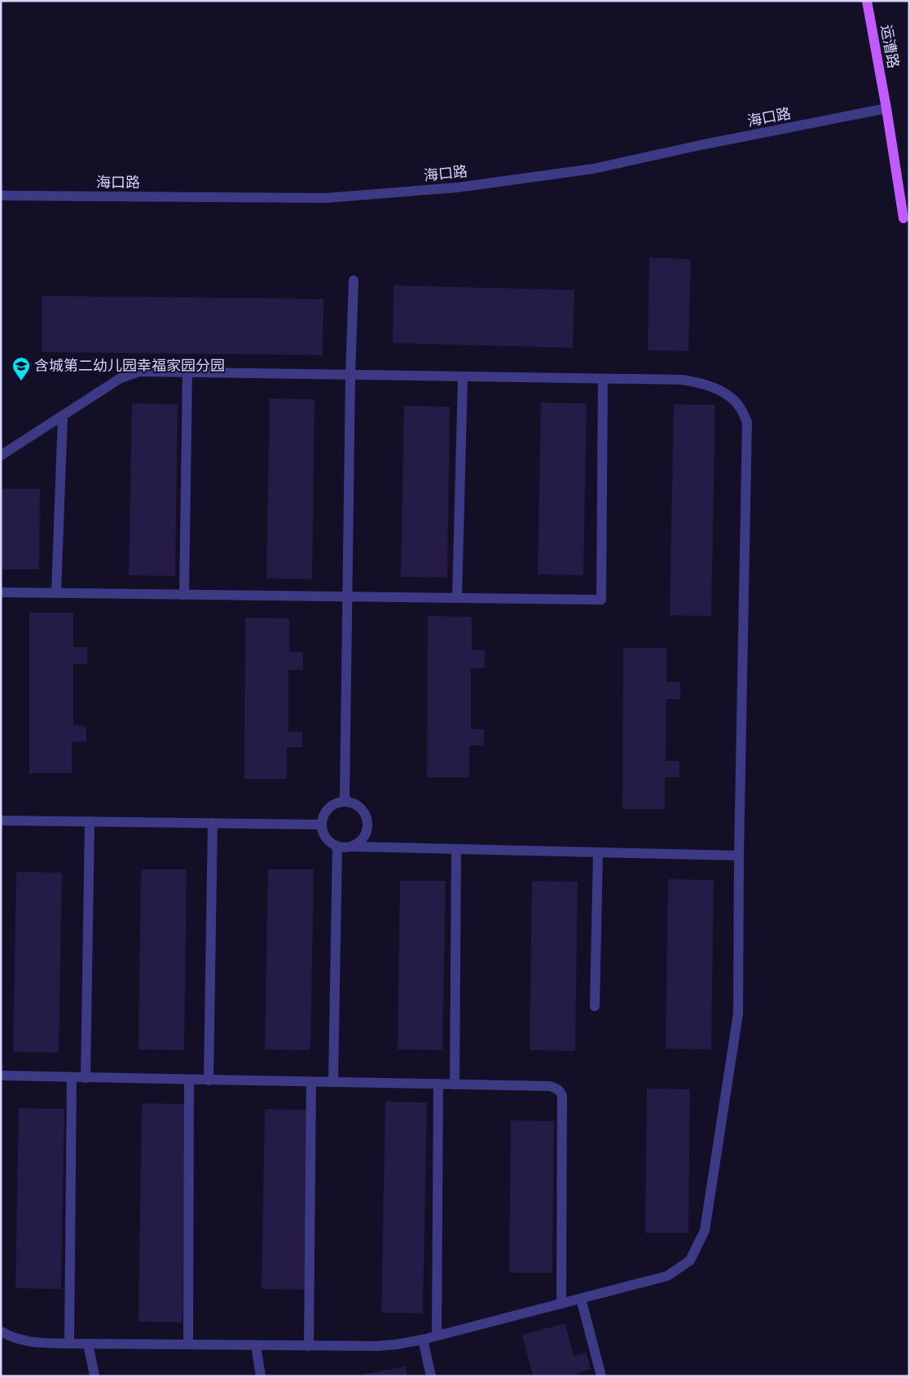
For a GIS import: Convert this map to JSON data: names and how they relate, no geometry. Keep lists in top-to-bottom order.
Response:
{
  "streets": {
    "main road": ["运漕路"],
    "street": ["海口路"]
  },
  "crossings": [
    ["运漕路", "海口路"]
  ],
  "places": {
    "school or university": ["含城第二幼儿园幸福家园分园"]
  }
}
